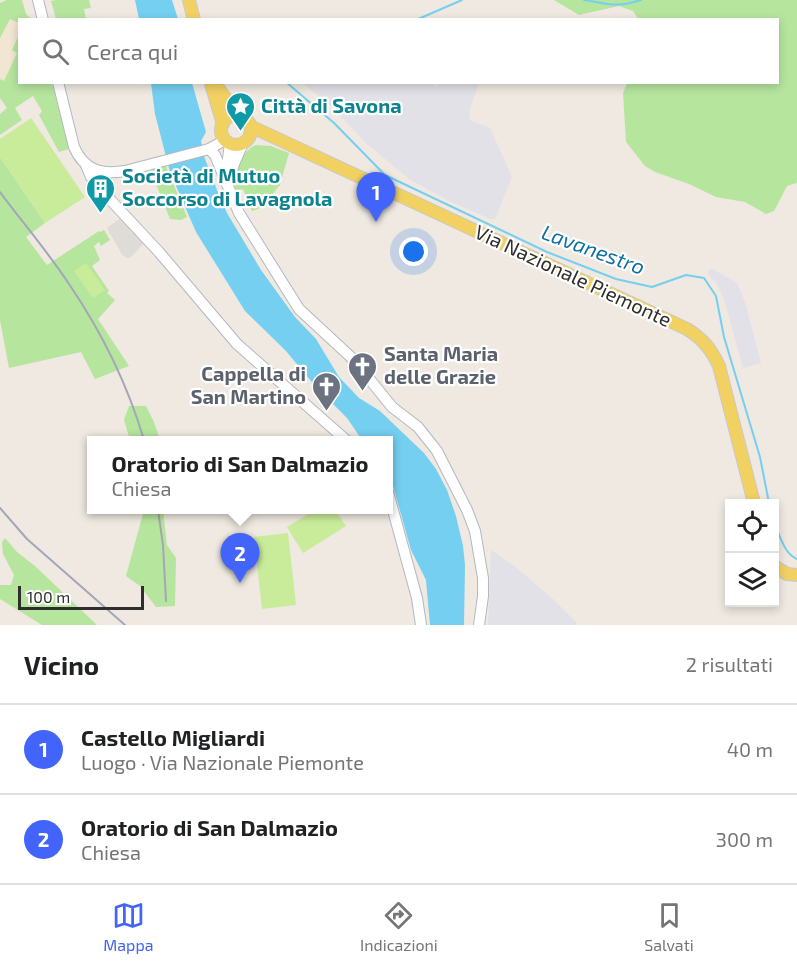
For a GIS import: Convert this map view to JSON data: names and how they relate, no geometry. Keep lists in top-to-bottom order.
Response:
{
  "streets": {
    "main road": ["Via Nazionale Piemonte"]
  },
  "water": ["Lavanestro"],
  "places": {
    "place": ["Città di Savona"],
    "building": ["Società di Mutuo Soccorso di Lavagnola"],
    "church": ["Santa Maria delle Grazie", "Cappella di San Martino"]
  },
  "scale_bar": "100 m",
  "page": {
    "search": "Cerca qui",
    "pins": ["1", "2"],
    "popup": ["Oratorio di San Dalmazio", "Chiesa"],
    "scale": "100 m",
    "heading": ["Vicino", "2 risultati"],
    "list": [
      {
        "mark": "1",
        "name": "Castello Migliardi",
        "note": "Luogo · Via Nazionale Piemonte",
        "value": "40 m"
      },
      {
        "mark": "2",
        "name": "Oratorio di San Dalmazio",
        "note": "Chiesa",
        "value": "300 m"
      }
    ],
    "nav": ["Mappa", "Indicazioni", "Salvati"]
  }
}
